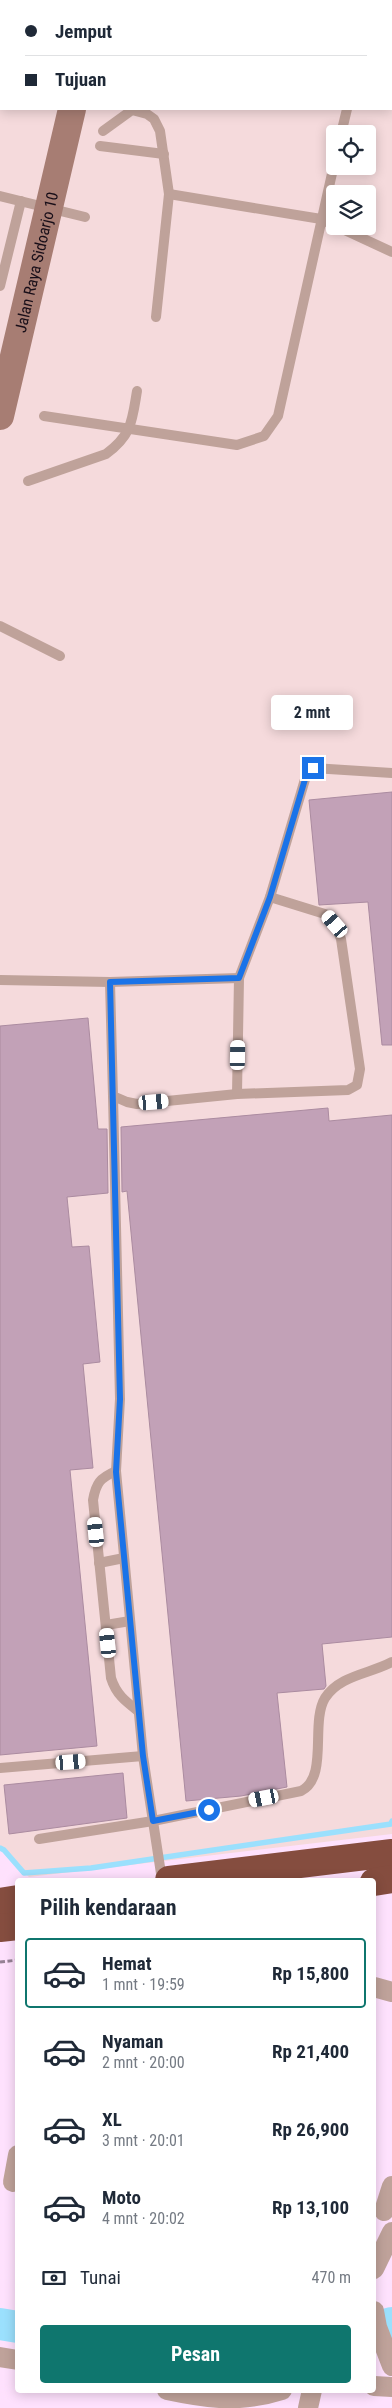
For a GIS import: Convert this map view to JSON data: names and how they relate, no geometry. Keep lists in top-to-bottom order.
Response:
{
  "streets": {
    "street": ["Jalan Raya Sidoarjo 10"]
  },
  "page": {
    "banner": ["Jemput", "Tujuan"],
    "bubble": "2 mnt",
    "heading": "Pilih kendaraan",
    "list": [
      {
        "name": "Hemat",
        "note": "1 mnt · 19:59",
        "value": "Rp 15,800"
      },
      {
        "name": "Nyaman",
        "note": "2 mnt · 20:00",
        "value": "Rp 21,400"
      },
      {
        "name": "XL",
        "note": "3 mnt · 20:01",
        "value": "Rp 26,900"
      },
      {
        "name": "Moto",
        "note": "4 mnt · 20:02",
        "value": "Rp 13,100"
      }
    ],
    "pay": ["Tunai", "470 m"],
    "buttons": "Pesan"
  }
}
